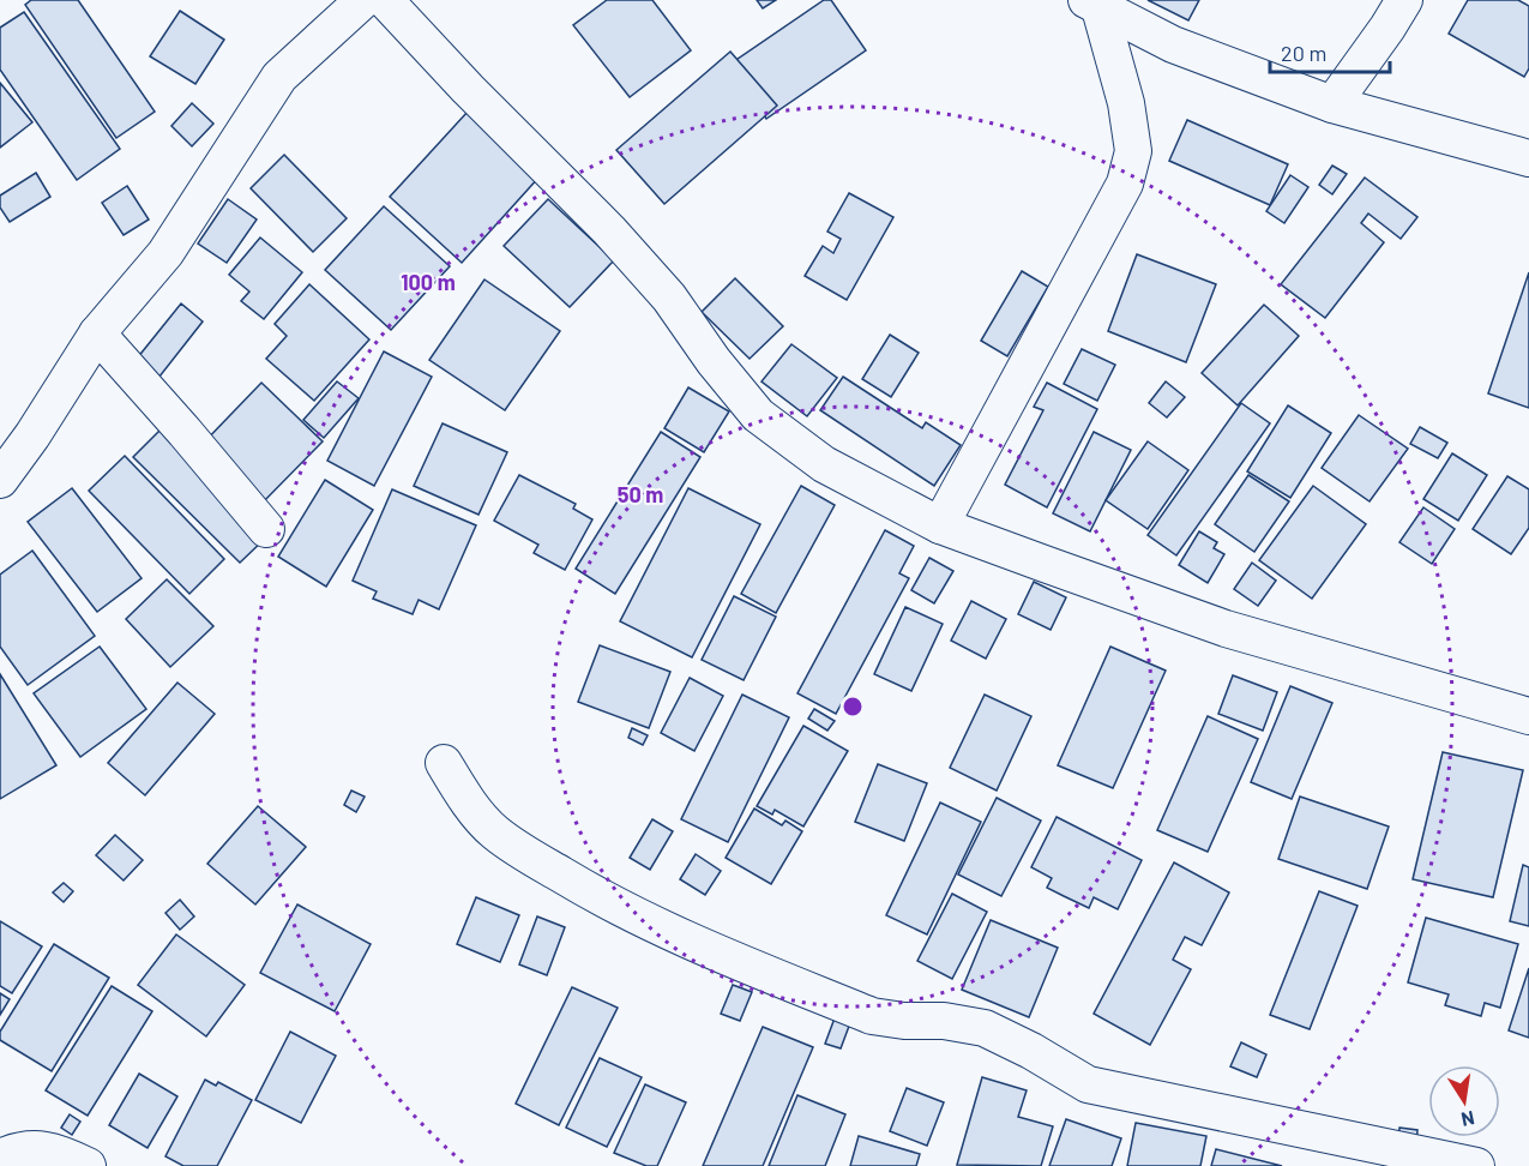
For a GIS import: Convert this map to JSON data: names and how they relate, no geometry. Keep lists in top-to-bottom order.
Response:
{
  "scale_bar": "20 m",
  "north": "bottom",
  "rings": ["100 m", "50 m"]
}
